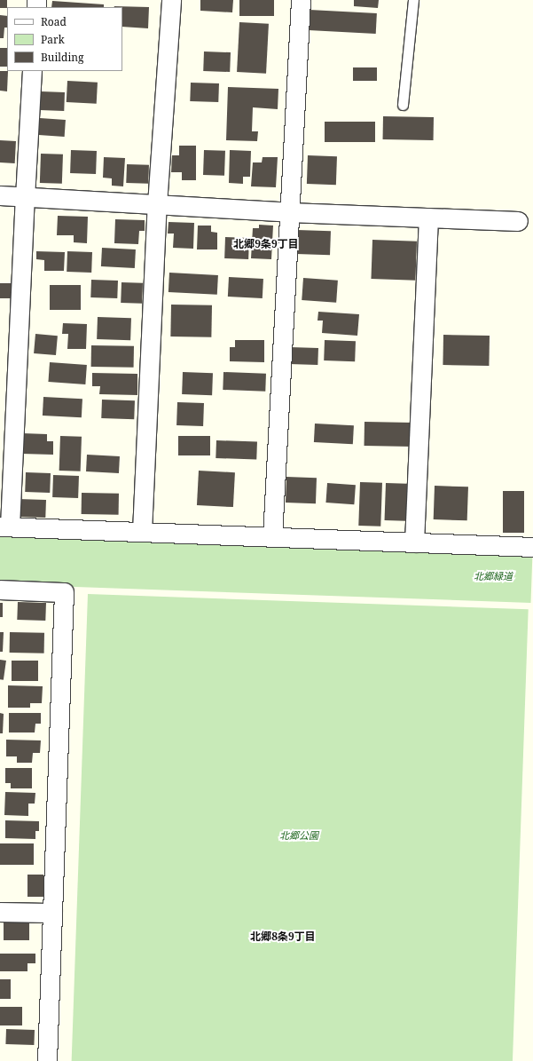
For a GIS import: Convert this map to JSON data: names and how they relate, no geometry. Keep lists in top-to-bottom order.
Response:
{
  "districts": ["北郷9条9丁目", "北郷8条9丁目"],
  "parks": ["北郷緑道", "北郷公園"],
  "legend": ["Road", "Park", "Building"]
}
